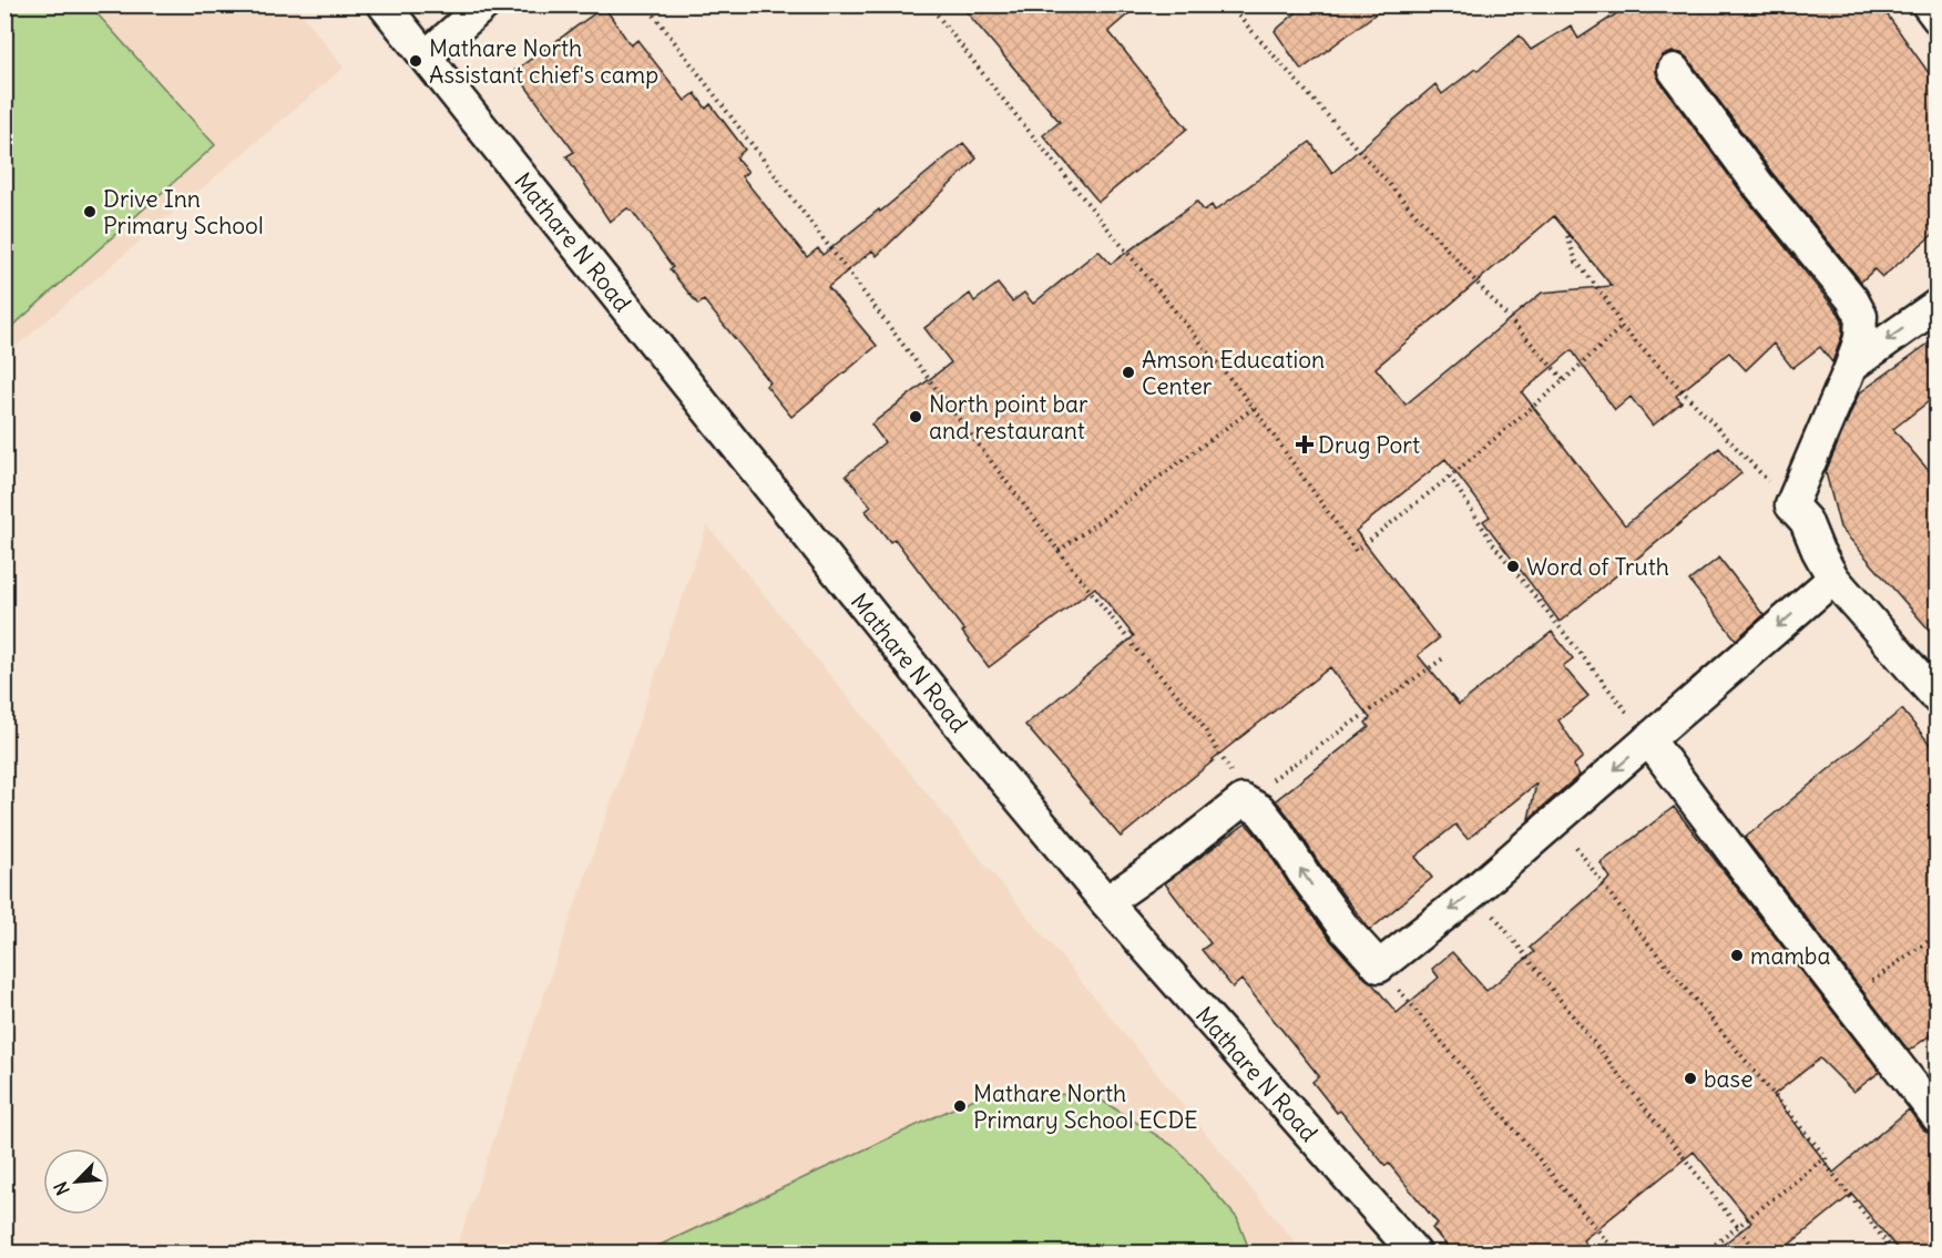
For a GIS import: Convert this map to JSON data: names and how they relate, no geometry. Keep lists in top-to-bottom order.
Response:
{
  "streets": {
    "street": ["Mathare N Road"]
  },
  "places": {
    "other": [
      "Mathare North Assistant chief's camp",
      "Drive Inn Primary School",
      "Amson Education Center",
      "North point bar and restaurant",
      "Word of Truth",
      "mamba",
      "base",
      "Mathare North Primary School ECDE"
    ],
    "health": ["Drug Port"]
  },
  "north": "bottom left"
}
